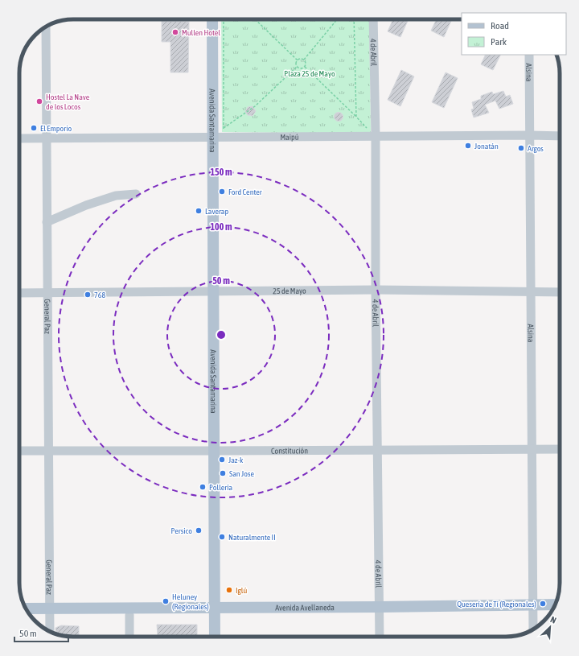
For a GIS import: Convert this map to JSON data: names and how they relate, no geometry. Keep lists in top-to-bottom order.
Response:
{
  "streets": {
    "main road": ["Avenida Santamarina", "Avenida Avellaneda"],
    "street": [
      "4 de Abril",
      "Alsina",
      "Maipú",
      "25 de Mayo",
      "General Paz",
      "Constitución"
    ]
  },
  "crossings": [
    ["4 de Abril", "Maipú"],
    ["4 de Abril", "25 de Mayo"],
    ["4 de Abril", "Constitución"],
    ["4 de Abril", "Avenida Avellaneda"],
    ["Alsina", "Maipú"],
    ["Alsina", "25 de Mayo"],
    ["Alsina", "Constitución"],
    ["Alsina", "Avenida Avellaneda"],
    ["Avenida Santamarina", "Maipú"],
    ["Avenida Santamarina", "25 de Mayo"],
    ["Avenida Santamarina", "Constitución"],
    ["Avenida Santamarina", "Avenida Avellaneda"],
    ["Maipú", "General Paz"],
    ["25 de Mayo", "General Paz"],
    ["General Paz", "Constitución"],
    ["General Paz", "Avenida Avellaneda"]
  ],
  "parks": ["Plaza 25 de Mayo"],
  "places": [
    "Mullen Hotel",
    "Hostel La Nave de los Locos",
    "El Emporio",
    "Jonatán",
    "Argos",
    "Ford Center",
    "Laverap",
    "768",
    "Jaz-k",
    "San Jose",
    "Pollería",
    "Persico",
    "Naturalmente II",
    "Iglú",
    "Heluney (Regionales)",
    "Quesería de Tí (Regionales)"
  ],
  "legend": ["Road", "Park"],
  "scale_bar": "50 m",
  "north": "top right",
  "rings": ["150 m", "100 m", "50 m"]
}
